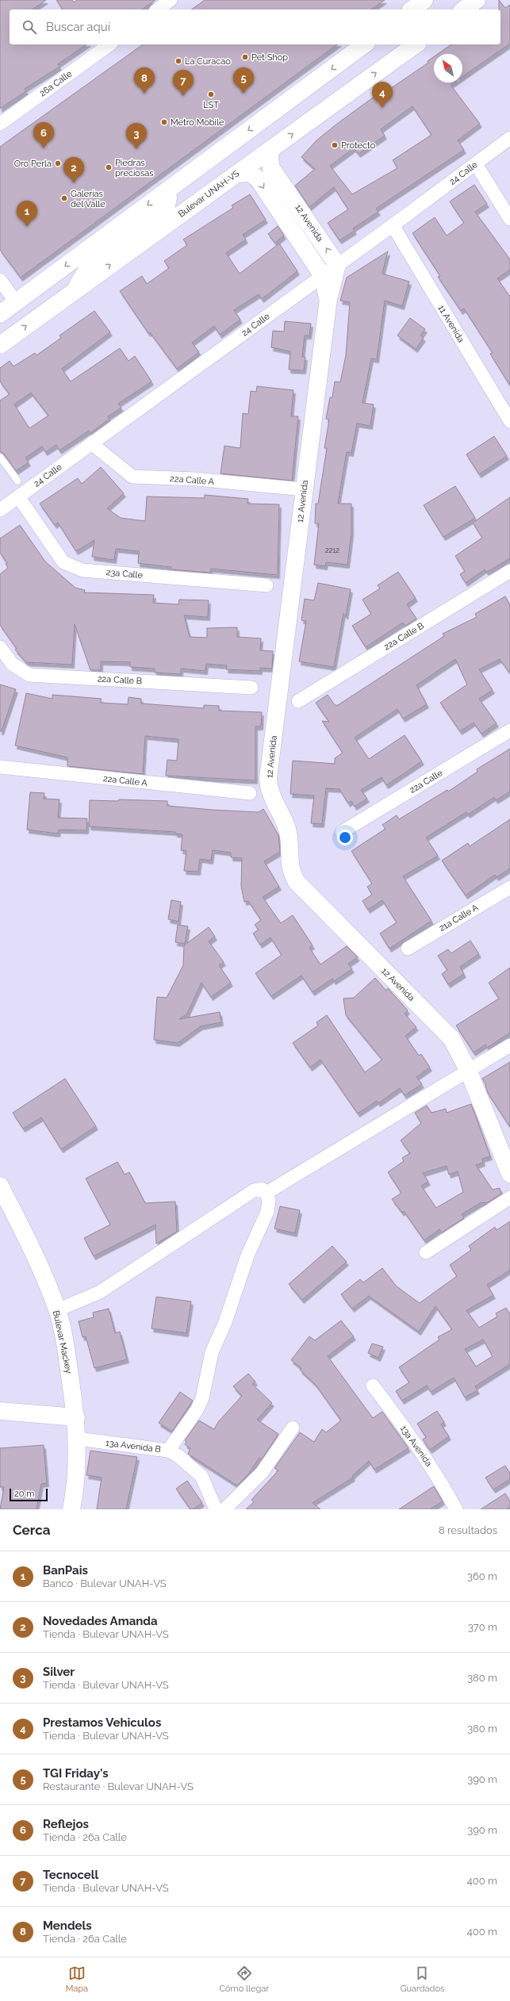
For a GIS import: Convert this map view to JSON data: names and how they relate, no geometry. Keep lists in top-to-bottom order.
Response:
{
  "streets": {
    "main road": ["Bulevar UNAH-VS", "12 Avenida", "Bulevar Mackey"],
    "street": [
      "26a Calle",
      "24 Calle",
      "11 Avenida",
      "22a Calle A",
      "23a Calle",
      "22a Calle B",
      "22a Calle",
      "21a Calle A",
      "13a Avenida B",
      "13a Avenida"
    ]
  },
  "crossings": [
    ["24 Calle", "12 Avenida"],
    ["24 Calle", "11 Avenida"],
    ["24 Calle", "22a Calle A"],
    ["24 Calle", "23a Calle"],
    ["Bulevar UNAH-VS", "12 Avenida"],
    ["12 Avenida", "22a Calle A"],
    ["Bulevar Mackey", "13a Avenida B"]
  ],
  "places": [
    "Pet Shop",
    "La Curacao",
    "LST",
    "Metro Mobile",
    "Protecto",
    "Oro Perla",
    "Piedras preciosas",
    "Galerías del Valle"
  ],
  "house_numbers": ["2212"],
  "scale_bar": "20 m",
  "north": "top left",
  "page": {
    "search": "Buscar aquí",
    "pins": [
      "5",
      "8",
      "7",
      "4",
      "6",
      "3",
      "2",
      "1"
    ],
    "scale": "20 m",
    "heading": ["Cerca", "8 resultados"],
    "list": [
      {
        "mark": "1",
        "name": "BanPais",
        "note": "Banco · Bulevar UNAH-VS",
        "value": "360 m"
      },
      {
        "mark": "2",
        "name": "Novedades Amanda",
        "note": "Tienda · Bulevar UNAH-VS",
        "value": "370 m"
      },
      {
        "mark": "3",
        "name": "Silver",
        "note": "Tienda · Bulevar UNAH-VS",
        "value": "380 m"
      },
      {
        "mark": "4",
        "name": "Prestamos Vehiculos",
        "note": "Tienda · Bulevar UNAH-VS",
        "value": "380 m"
      },
      {
        "mark": "5",
        "name": "TGI Friday's",
        "note": "Restaurante · Bulevar UNAH-VS",
        "value": "390 m"
      },
      {
        "mark": "6",
        "name": "Reflejos",
        "note": "Tienda · 26a Calle",
        "value": "390 m"
      },
      {
        "mark": "7",
        "name": "Tecnocell",
        "note": "Tienda · Bulevar UNAH-VS",
        "value": "400 m"
      },
      {
        "mark": "8",
        "name": "Mendels",
        "note": "Tienda · 26a Calle",
        "value": "400 m"
      }
    ],
    "nav": ["Mapa", "Cómo llegar", "Guardados"]
  }
}
